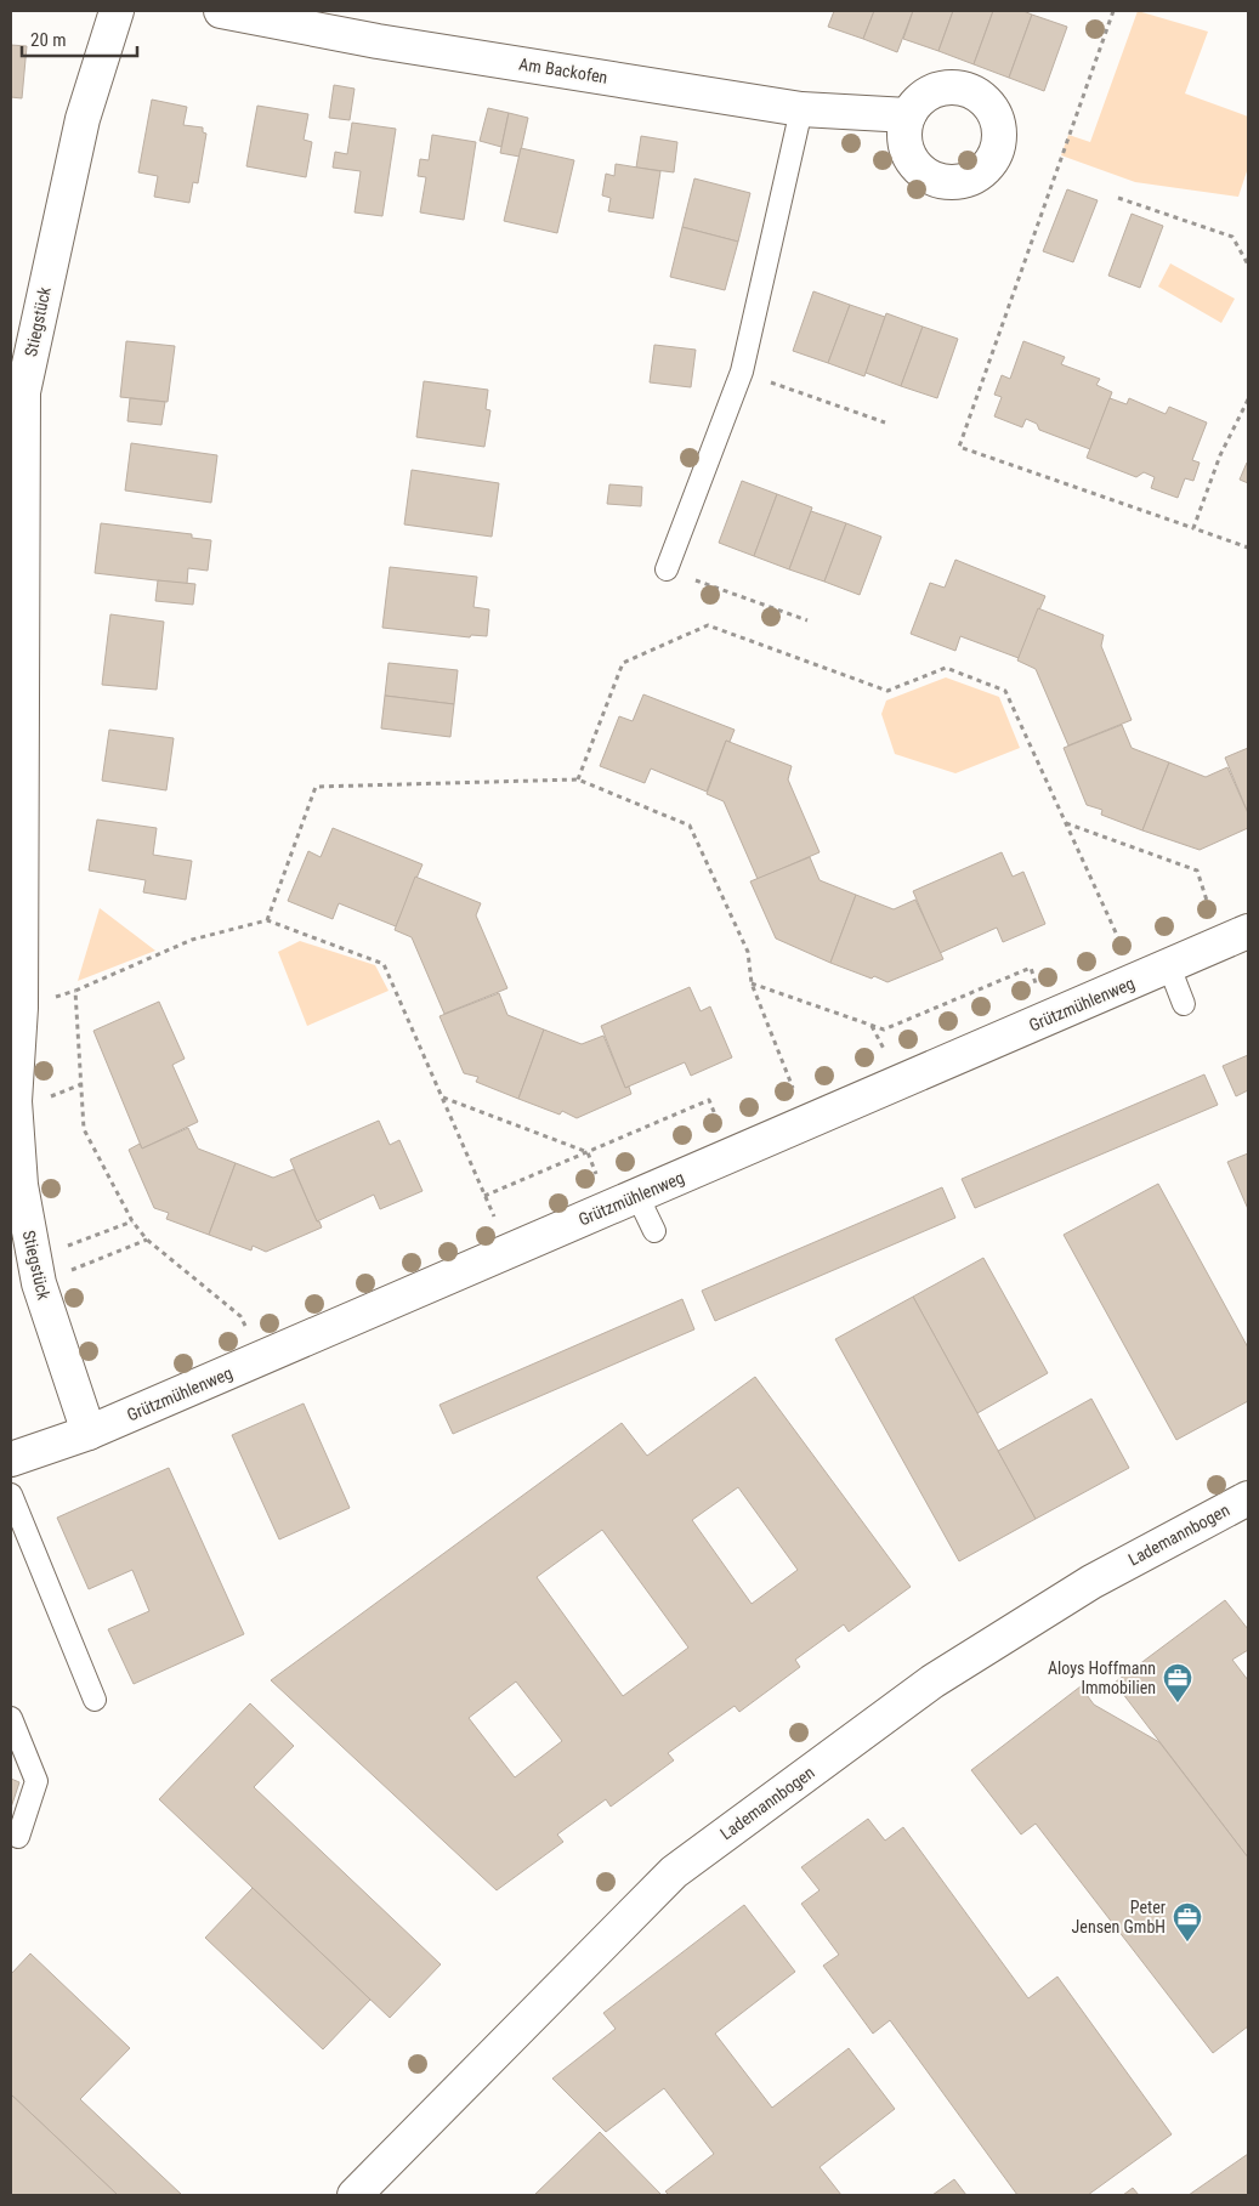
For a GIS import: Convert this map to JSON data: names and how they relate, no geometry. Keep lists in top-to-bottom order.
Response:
{
  "streets": {
    "street": [
      "Am Backofen",
      "Stiegstück",
      "Grützmühlenweg",
      "Lademannbogen"
    ]
  },
  "crossings": [
    ["Stiegstück", "Grützmühlenweg"]
  ],
  "places": {
    "office": ["Aloys Hoffmann Immobilien", "Peter Jensen GmbH"]
  },
  "scale_bar": "20 m"
}
